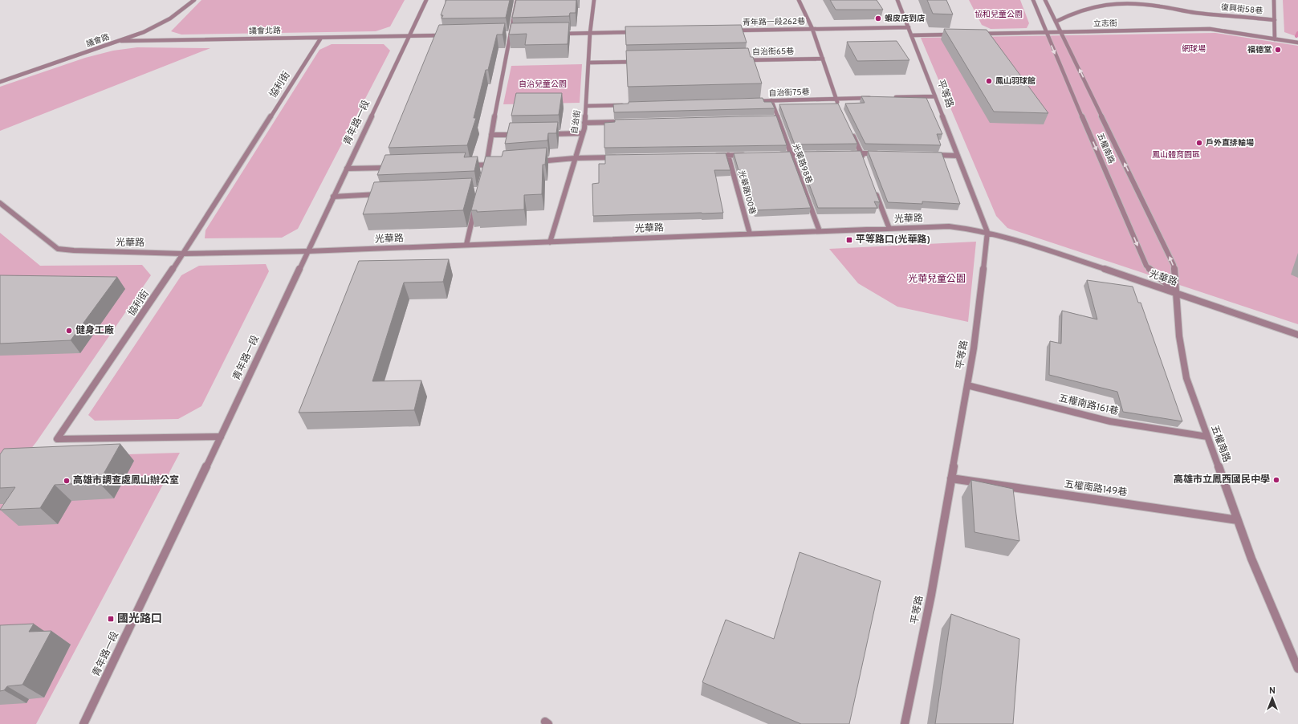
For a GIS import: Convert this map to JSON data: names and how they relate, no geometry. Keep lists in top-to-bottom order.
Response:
{
  "streets": {
    "street": [
      "復興街58巷",
      "青年路一段262巷",
      "立志街",
      "議會北路",
      "議會路",
      "自治街65巷",
      "協利街",
      "自治街75巷",
      "平等路",
      "自治街",
      "青年路一段",
      "五權南路",
      "光華路98巷",
      "光華路100巷",
      "光華路",
      "五權南路161巷",
      "五權南路149巷"
    ]
  },
  "crossings": [
    ["復興街58巷", "五權南路"],
    ["青年路一段262巷", "平等路"],
    ["立志街", "五權南路"],
    ["議會北路", "議會路"],
    ["議會北路", "協利街"],
    ["議會北路", "青年路一段"],
    ["協利街", "青年路一段"],
    ["協利街", "光華路"],
    ["自治街75巷", "光華路98巷"],
    ["平等路", "光華路"],
    ["平等路", "五權南路161巷"],
    ["平等路", "五權南路149巷"],
    ["自治街", "光華路"],
    ["青年路一段", "光華路"],
    ["五權南路", "光華路"],
    ["五權南路", "五權南路161巷"],
    ["五權南路", "五權南路149巷"],
    ["光華路98巷", "光華路"],
    ["光華路100巷", "光華路"]
  ],
  "parks": [
    "協和兒童公園",
    "網球場",
    "自治兒童公園",
    "鳳山體育園區",
    "光華兒童公園"
  ],
  "places": {
    "other": [
      "蝦皮店到店",
      "福德堂",
      "鳳山羽球館",
      "戶外直排輪場",
      "健身工廠",
      "高雄市立鳳西國民中學",
      "高雄市調查處鳳山辦公室"
    ],
    "transit": ["平等路口(光華路)", "國光路口"]
  },
  "north": "top"
}
